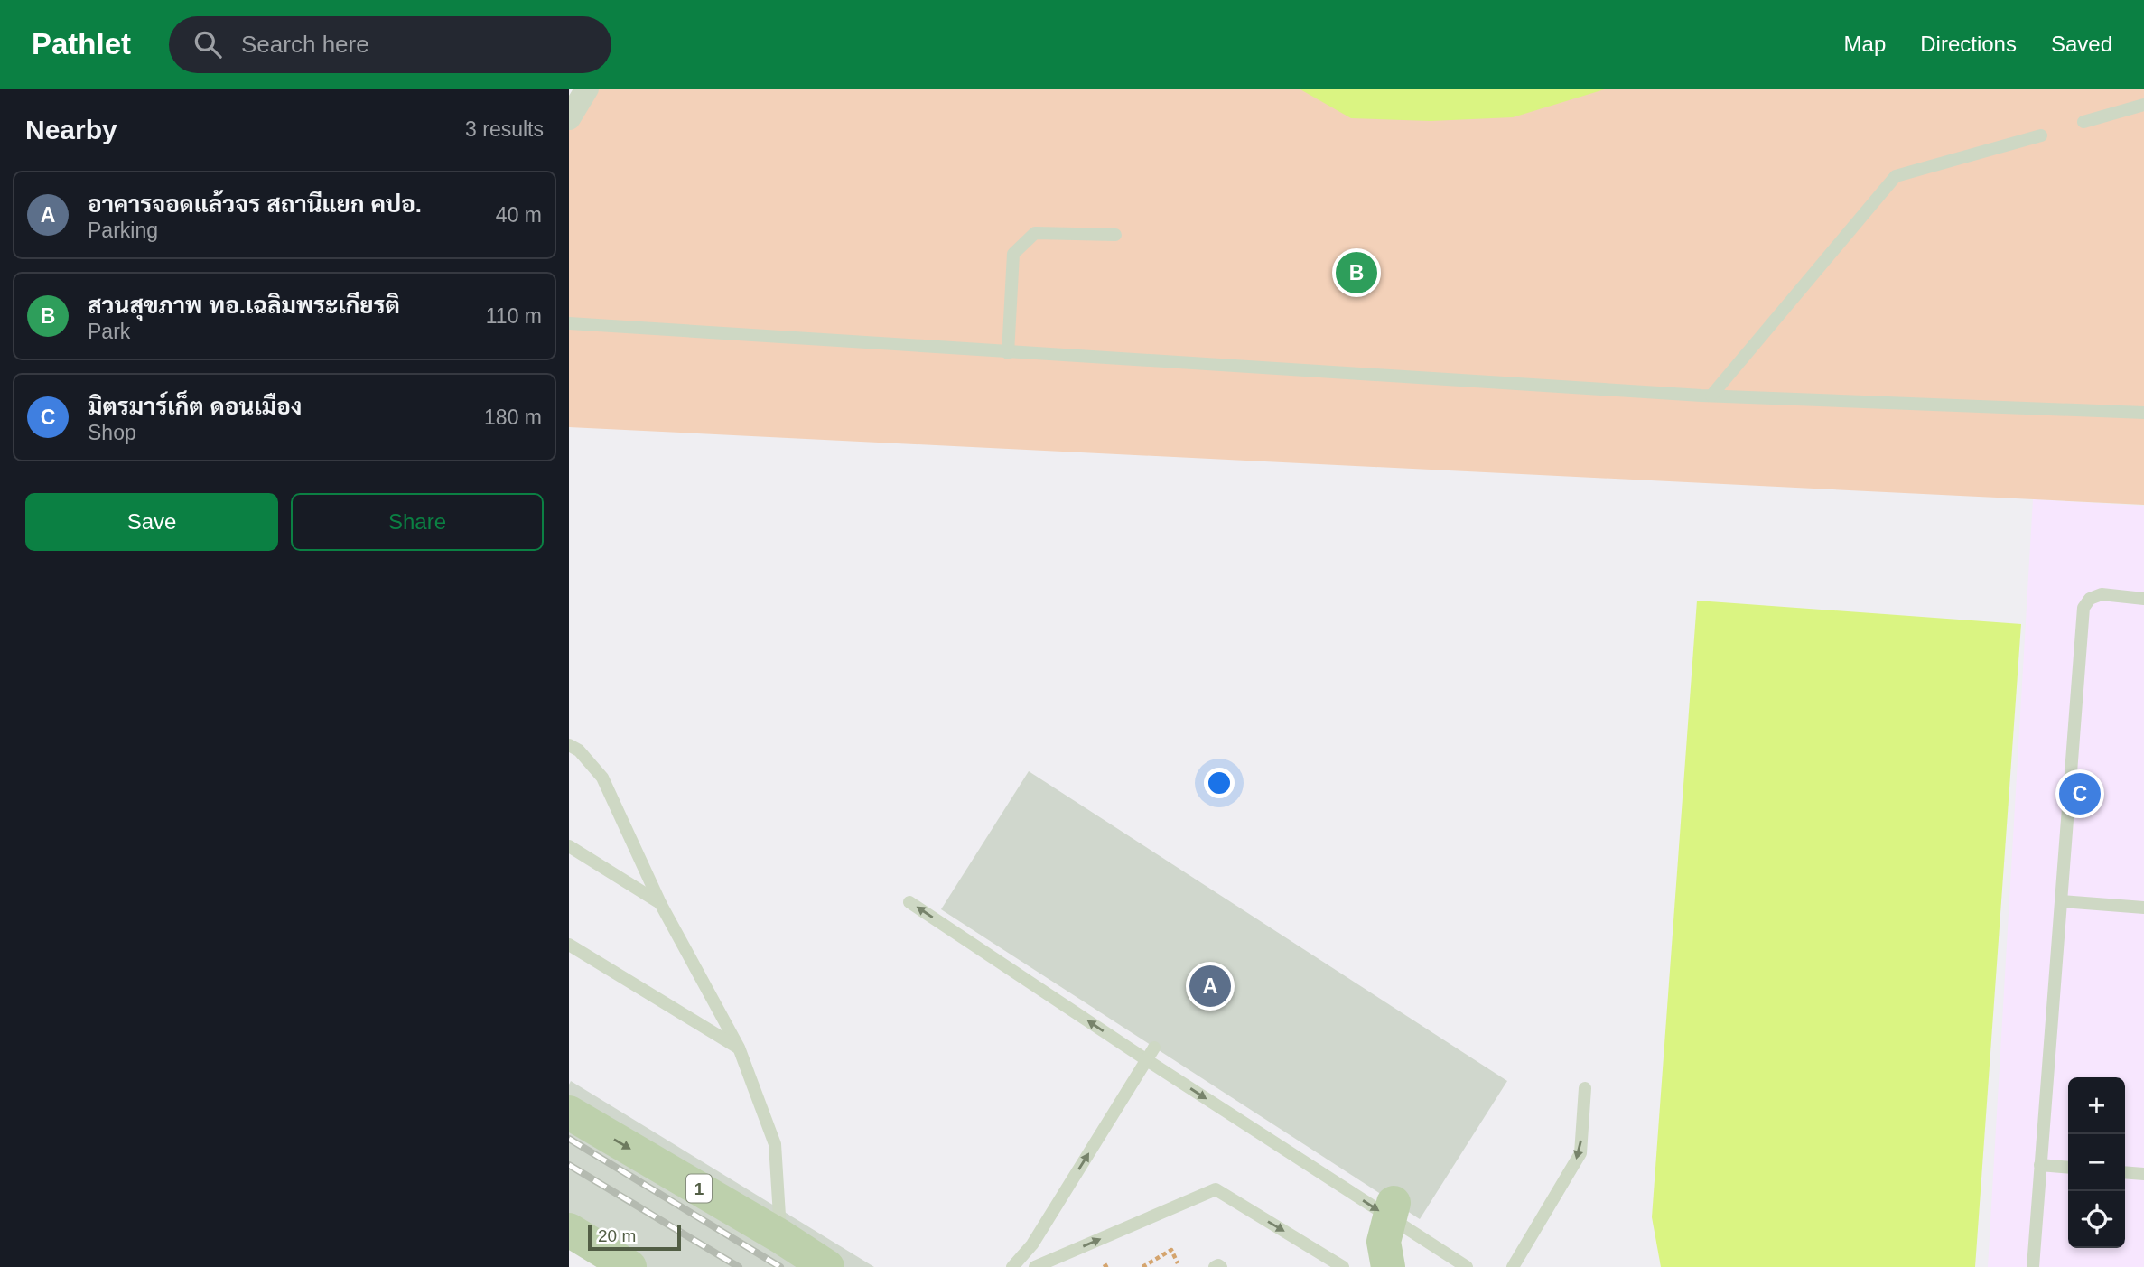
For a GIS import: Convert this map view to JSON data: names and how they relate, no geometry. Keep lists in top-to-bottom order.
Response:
{
  "streets": {
    "main road": ["1"]
  },
  "scale_bar": "20 m",
  "page": {
    "header": "Pathlet",
    "search": "Search here",
    "nav": ["Map", "Directions", "Saved"],
    "heading": ["Nearby", "3 results"],
    "list": [
      {
        "mark": "A",
        "name": "อาคารจอดแล้วจร สถานีแยก คปอ.",
        "note": "Parking",
        "value": "40 m"
      },
      {
        "mark": "B",
        "name": "สวนสุขภาพ ทอ.เฉลิมพระเกียรติ",
        "note": "Park",
        "value": "110 m"
      },
      {
        "mark": "C",
        "name": "มิตรมาร์เก็ต ดอนเมือง",
        "note": "Shop",
        "value": "180 m"
      }
    ],
    "pins": ["B", "C", "A"],
    "buttons": ["Save", "Share"],
    "map_buttons": ["+", "−"],
    "scale": "20 m"
  }
}
